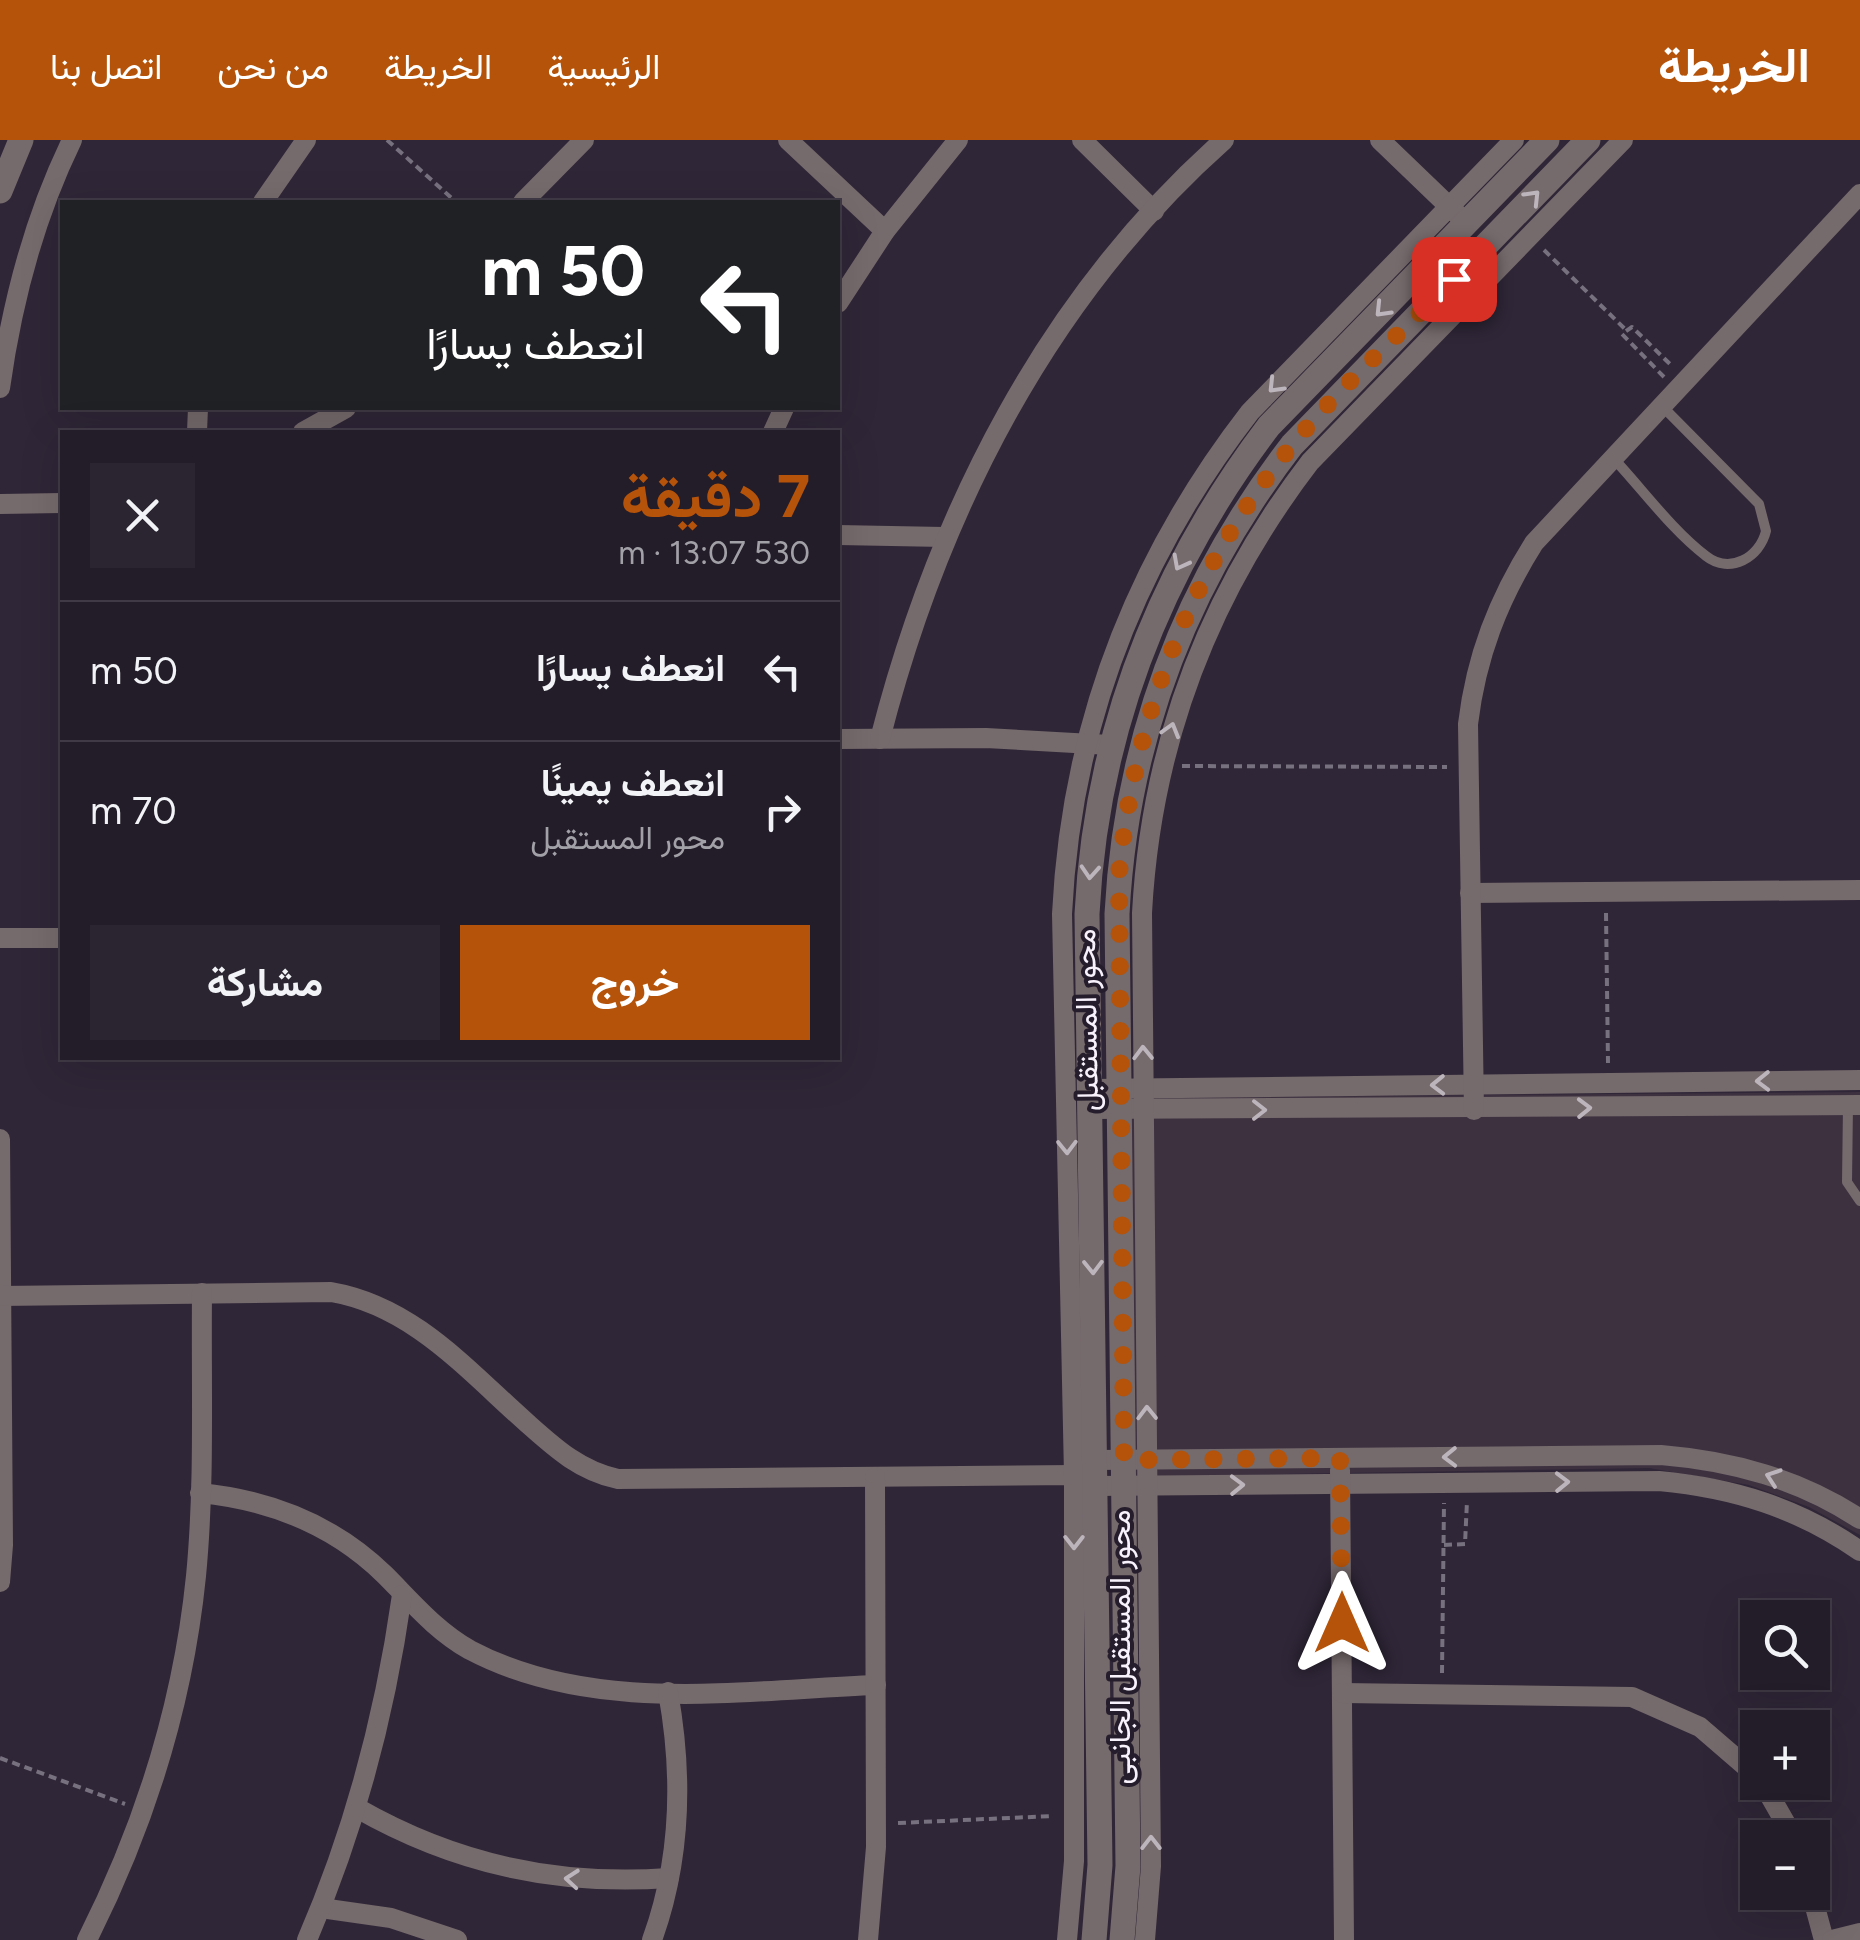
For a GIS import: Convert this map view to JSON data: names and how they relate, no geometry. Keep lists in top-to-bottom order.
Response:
{
  "streets": {
    "street": ["محور المستقبل", "محور المستقبل الجانبى"]
  },
  "crossings": [
    ["محور المستقبل", "محور المستقبل الجانبى"]
  ],
  "page": {
    "header": "الخريطة",
    "nav": [
      "الرئيسية",
      "الخريطة",
      "من نحن",
      "اتصل بنا"
    ],
    "turn": ["50 m", "انعطف يسارًا"],
    "heading": ["7 دقيقة", "530 m · 13:07"],
    "list": [
      {
        "name": "انعطف يسارًا",
        "value": "50 m"
      },
      {
        "name": "انعطف يمينًا",
        "note": "محور المستقبل",
        "value": "70 m"
      }
    ],
    "buttons": ["خروج", "مشاركة"],
    "map_buttons": ["+", "−"]
  }
}
